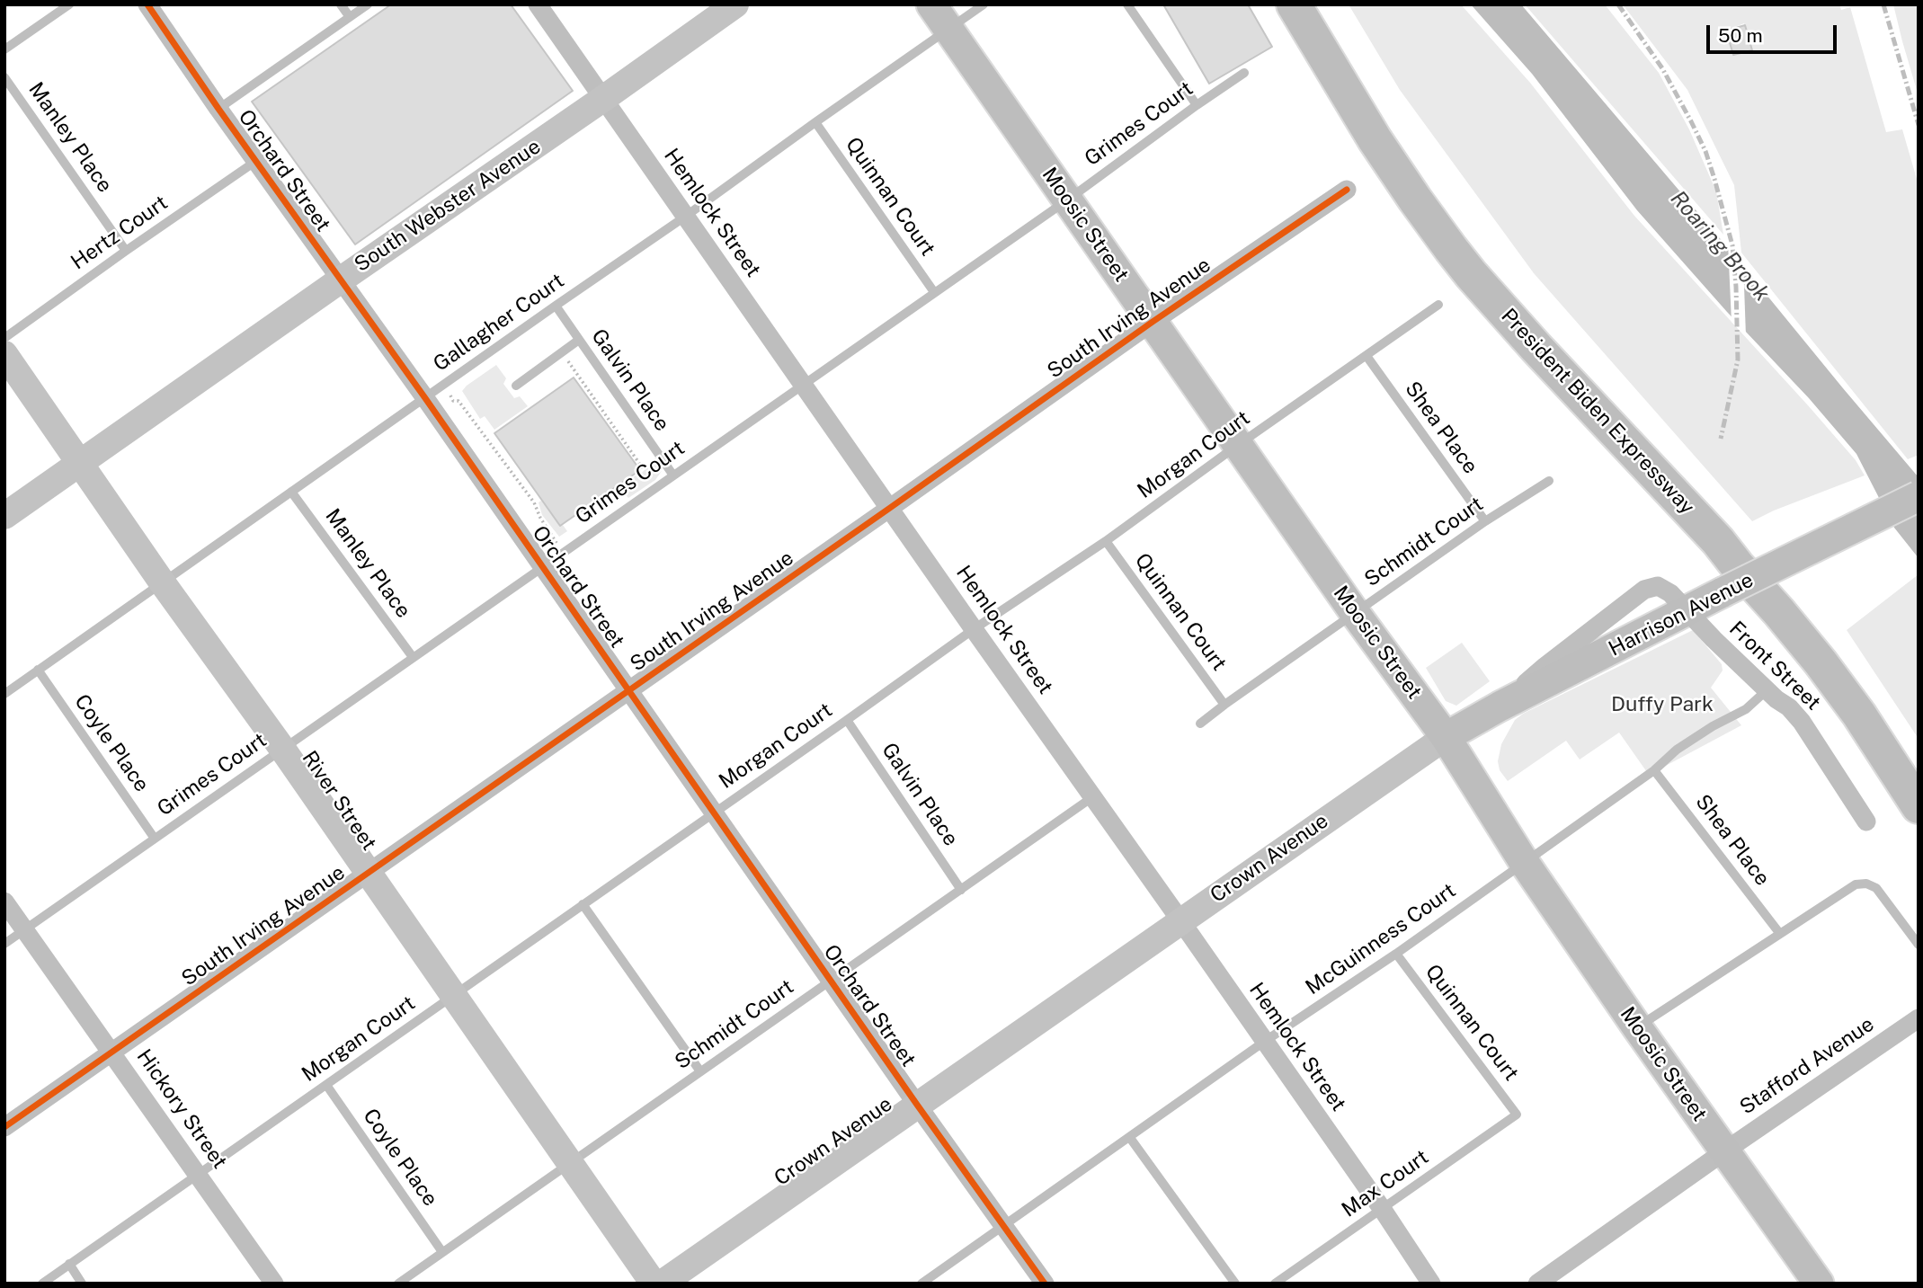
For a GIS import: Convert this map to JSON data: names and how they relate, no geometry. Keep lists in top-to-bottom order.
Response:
{
  "streets": {
    "highway": ["President Biden Expressway"],
    "main road": [
      "South Webster Avenue",
      "Moosic Street",
      "Harrison Avenue",
      "River Street",
      "Crown Avenue"
    ],
    "street": [
      "Orchard Street",
      "Hemlock Street",
      "South Irving Avenue",
      "Front Street",
      "Stafford Avenue",
      "Hickory Street"
    ],
    "lane": [
      "Grimes Court",
      "Manley Place",
      "Quinnan Court",
      "Hertz Court",
      "Gallagher Court",
      "Galvin Place",
      "Shea Place",
      "Morgan Court",
      "Schmidt Court",
      "Coyle Place",
      "McGuinness Court",
      "Max Court"
    ]
  },
  "crossings": [
    ["Grimes Court", "Manley Place"],
    ["Grimes Court", "Orchard Street"],
    ["Grimes Court", "Quinnan Court"],
    ["Grimes Court", "Hemlock Street"],
    ["Grimes Court", "Moosic Street"],
    ["Grimes Court", "Galvin Place"],
    ["Grimes Court", "Coyle Place"],
    ["Grimes Court", "River Street"],
    ["Grimes Court", "Hickory Street"],
    ["Manley Place", "Hertz Court"],
    ["Manley Place", "Gallagher Court"],
    ["Orchard Street", "South Webster Avenue"],
    ["Orchard Street", "Hertz Court"],
    ["Orchard Street", "South Irving Avenue"],
    ["Orchard Street", "Gallagher Court"],
    ["Orchard Street", "Morgan Court"],
    ["Orchard Street", "Schmidt Court"],
    ["Orchard Street", "Crown Avenue"],
    ["Orchard Street", "McGuinness Court"],
    ["Quinnan Court", "Gallagher Court"],
    ["Quinnan Court", "Morgan Court"],
    ["Quinnan Court", "Schmidt Court"],
    ["Quinnan Court", "McGuinness Court"],
    ["Quinnan Court", "Max Court"],
    ["South Webster Avenue", "Hemlock Street"],
    ["South Webster Avenue", "River Street"],
    ["Hemlock Street", "South Irving Avenue"],
    ["Hemlock Street", "Gallagher Court"],
    ["Hemlock Street", "Morgan Court"],
    ["Hemlock Street", "Schmidt Court"],
    ["Hemlock Street", "Crown Avenue"],
    ["Hemlock Street", "McGuinness Court"],
    ["Hemlock Street", "Max Court"],
    ["Moosic Street", "South Irving Avenue"],
    ["Moosic Street", "Gallagher Court"],
    ["Moosic Street", "Morgan Court"],
    ["Moosic Street", "Schmidt Court"],
    ["Moosic Street", "Harrison Avenue"],
    ["Moosic Street", "Crown Avenue"],
    ["Moosic Street", "McGuinness Court"],
    ["Moosic Street", "Stafford Avenue"],
    ["South Irving Avenue", "River Street"],
    ["South Irving Avenue", "Hickory Street"],
    ["Gallagher Court", "Galvin Place"],
    ["Gallagher Court", "Coyle Place"],
    ["Gallagher Court", "River Street"],
    ["Galvin Place", "Morgan Court"],
    ["Galvin Place", "Schmidt Court"],
    ["Shea Place", "Morgan Court"],
    ["Shea Place", "Schmidt Court"],
    ["Shea Place", "McGuinness Court"],
    ["Morgan Court", "Coyle Place"],
    ["Morgan Court", "River Street"],
    ["Morgan Court", "Hickory Street"],
    ["Schmidt Court", "Coyle Place"],
    ["Schmidt Court", "River Street"],
    ["Harrison Avenue", "Front Street"],
    ["Harrison Avenue", "Crown Avenue"],
    ["Front Street", "McGuinness Court"]
  ],
  "water": ["Roaring Brook"],
  "parks": ["Duffy Park"],
  "scale_bar": "50 m"
}
